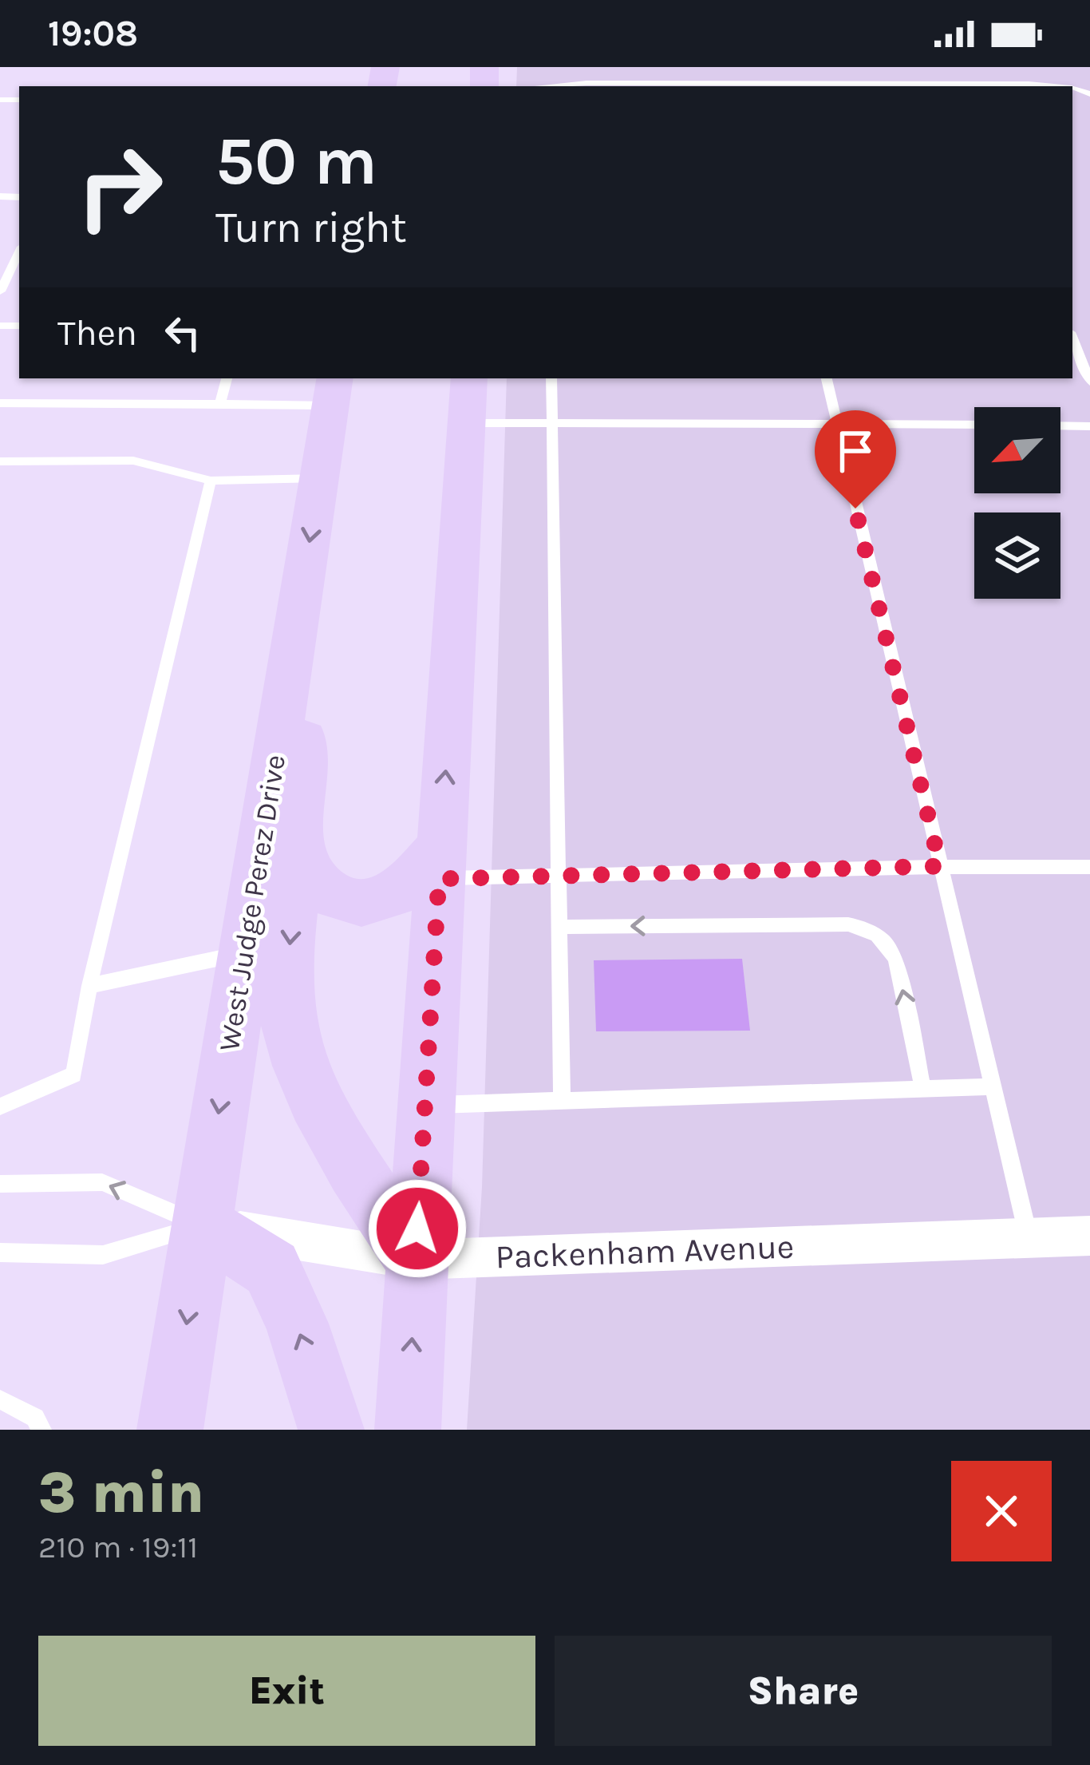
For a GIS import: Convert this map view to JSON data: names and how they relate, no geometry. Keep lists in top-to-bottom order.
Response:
{
  "streets": {
    "main road": ["West Judge Perez Drive"],
    "street": ["Packenham Avenue"]
  },
  "crossings": [
    ["West Judge Perez Drive", "Packenham Avenue"]
  ],
  "north": "bottom left",
  "page": {
    "status": "19:08",
    "turn": ["50 m", "Turn right"],
    "then": "Then",
    "heading": ["3 min", "210 m · 19:11"],
    "buttons": ["Exit", "Share"]
  }
}
